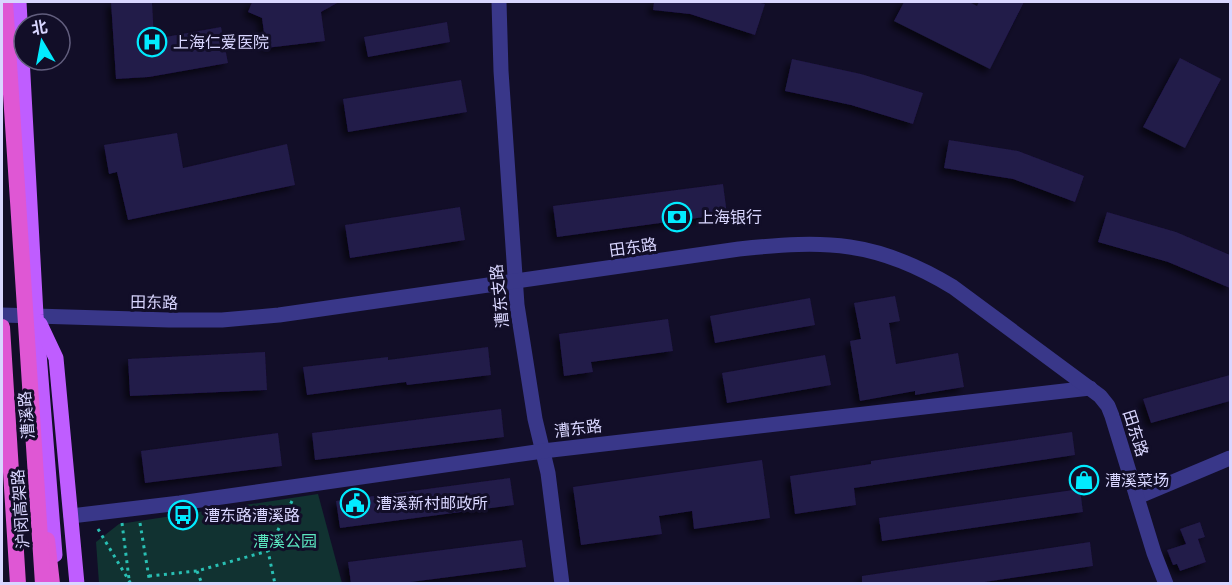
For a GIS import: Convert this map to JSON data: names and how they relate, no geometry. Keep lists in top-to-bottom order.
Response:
{
  "streets": {
    "highway": ["沪闵高架路"],
    "main road": ["漕溪路"],
    "street": ["田东路", "漕东支路", "漕东路"]
  },
  "crossings": [
    ["田东路", "漕东支路"],
    ["田东路", "漕溪路"],
    ["田东路", "漕东路"],
    ["漕东支路", "漕东路"],
    ["漕溪路", "漕东路"]
  ],
  "parks": ["漕溪公园"],
  "places": {
    "hospital": ["上海仁爱医院"],
    "bank": ["上海银行"],
    "shop": ["漕溪菜场"],
    "public building": ["漕溪新村邮政所"],
    "bus stop": ["漕东路漕溪路"]
  },
  "north": "top"
}
